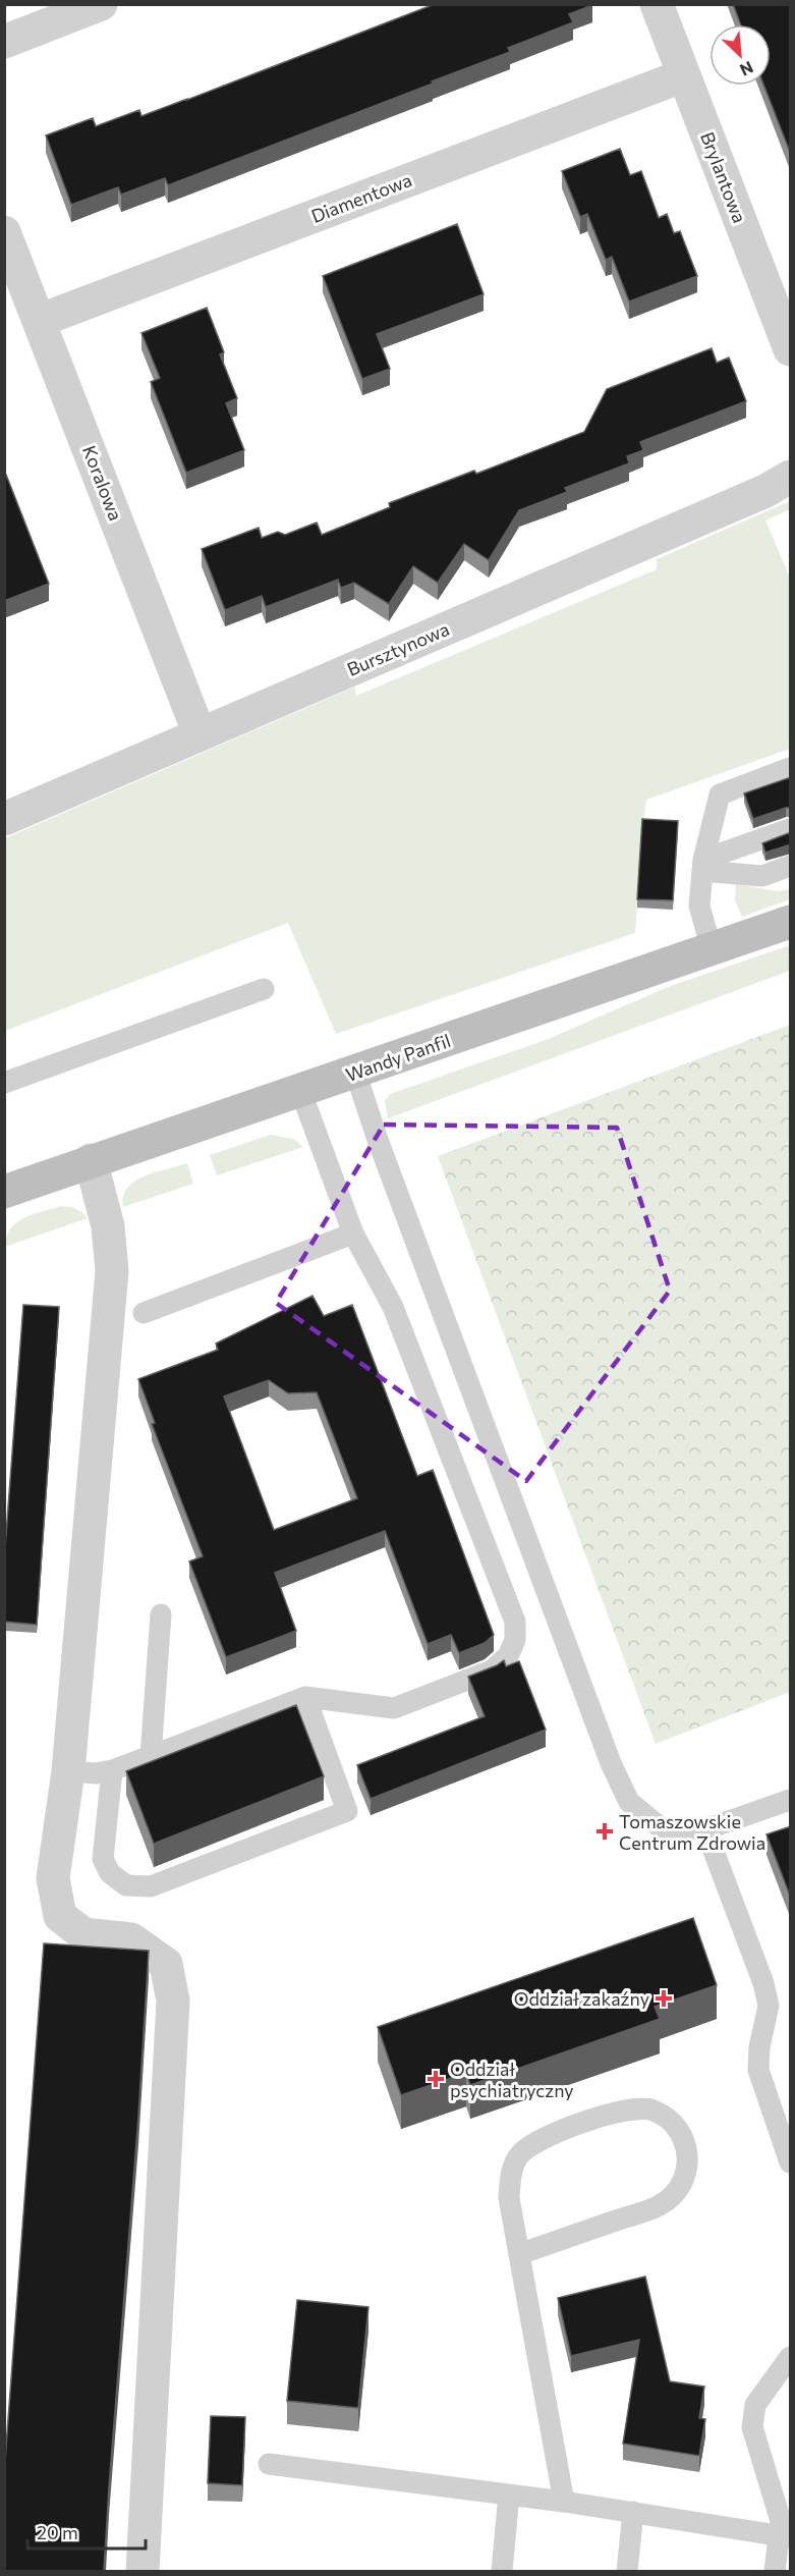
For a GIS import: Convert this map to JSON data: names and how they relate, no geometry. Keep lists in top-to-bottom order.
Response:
{
  "streets": {
    "street": [
      "Brylantowa",
      "Diamentowa",
      "Koralowa",
      "Bursztynowa",
      "Wandy Panfil"
    ]
  },
  "crossings": [
    ["Brylantowa", "Diamentowa"],
    ["Diamentowa", "Koralowa"],
    ["Koralowa", "Bursztynowa"]
  ],
  "places": {
    "health": ["Tomaszowskie Centrum Zdrowia", "Oddział zakaźny", "Oddział psychiatryczny"]
  },
  "scale_bar": "20 m",
  "north": "bottom right"
}
